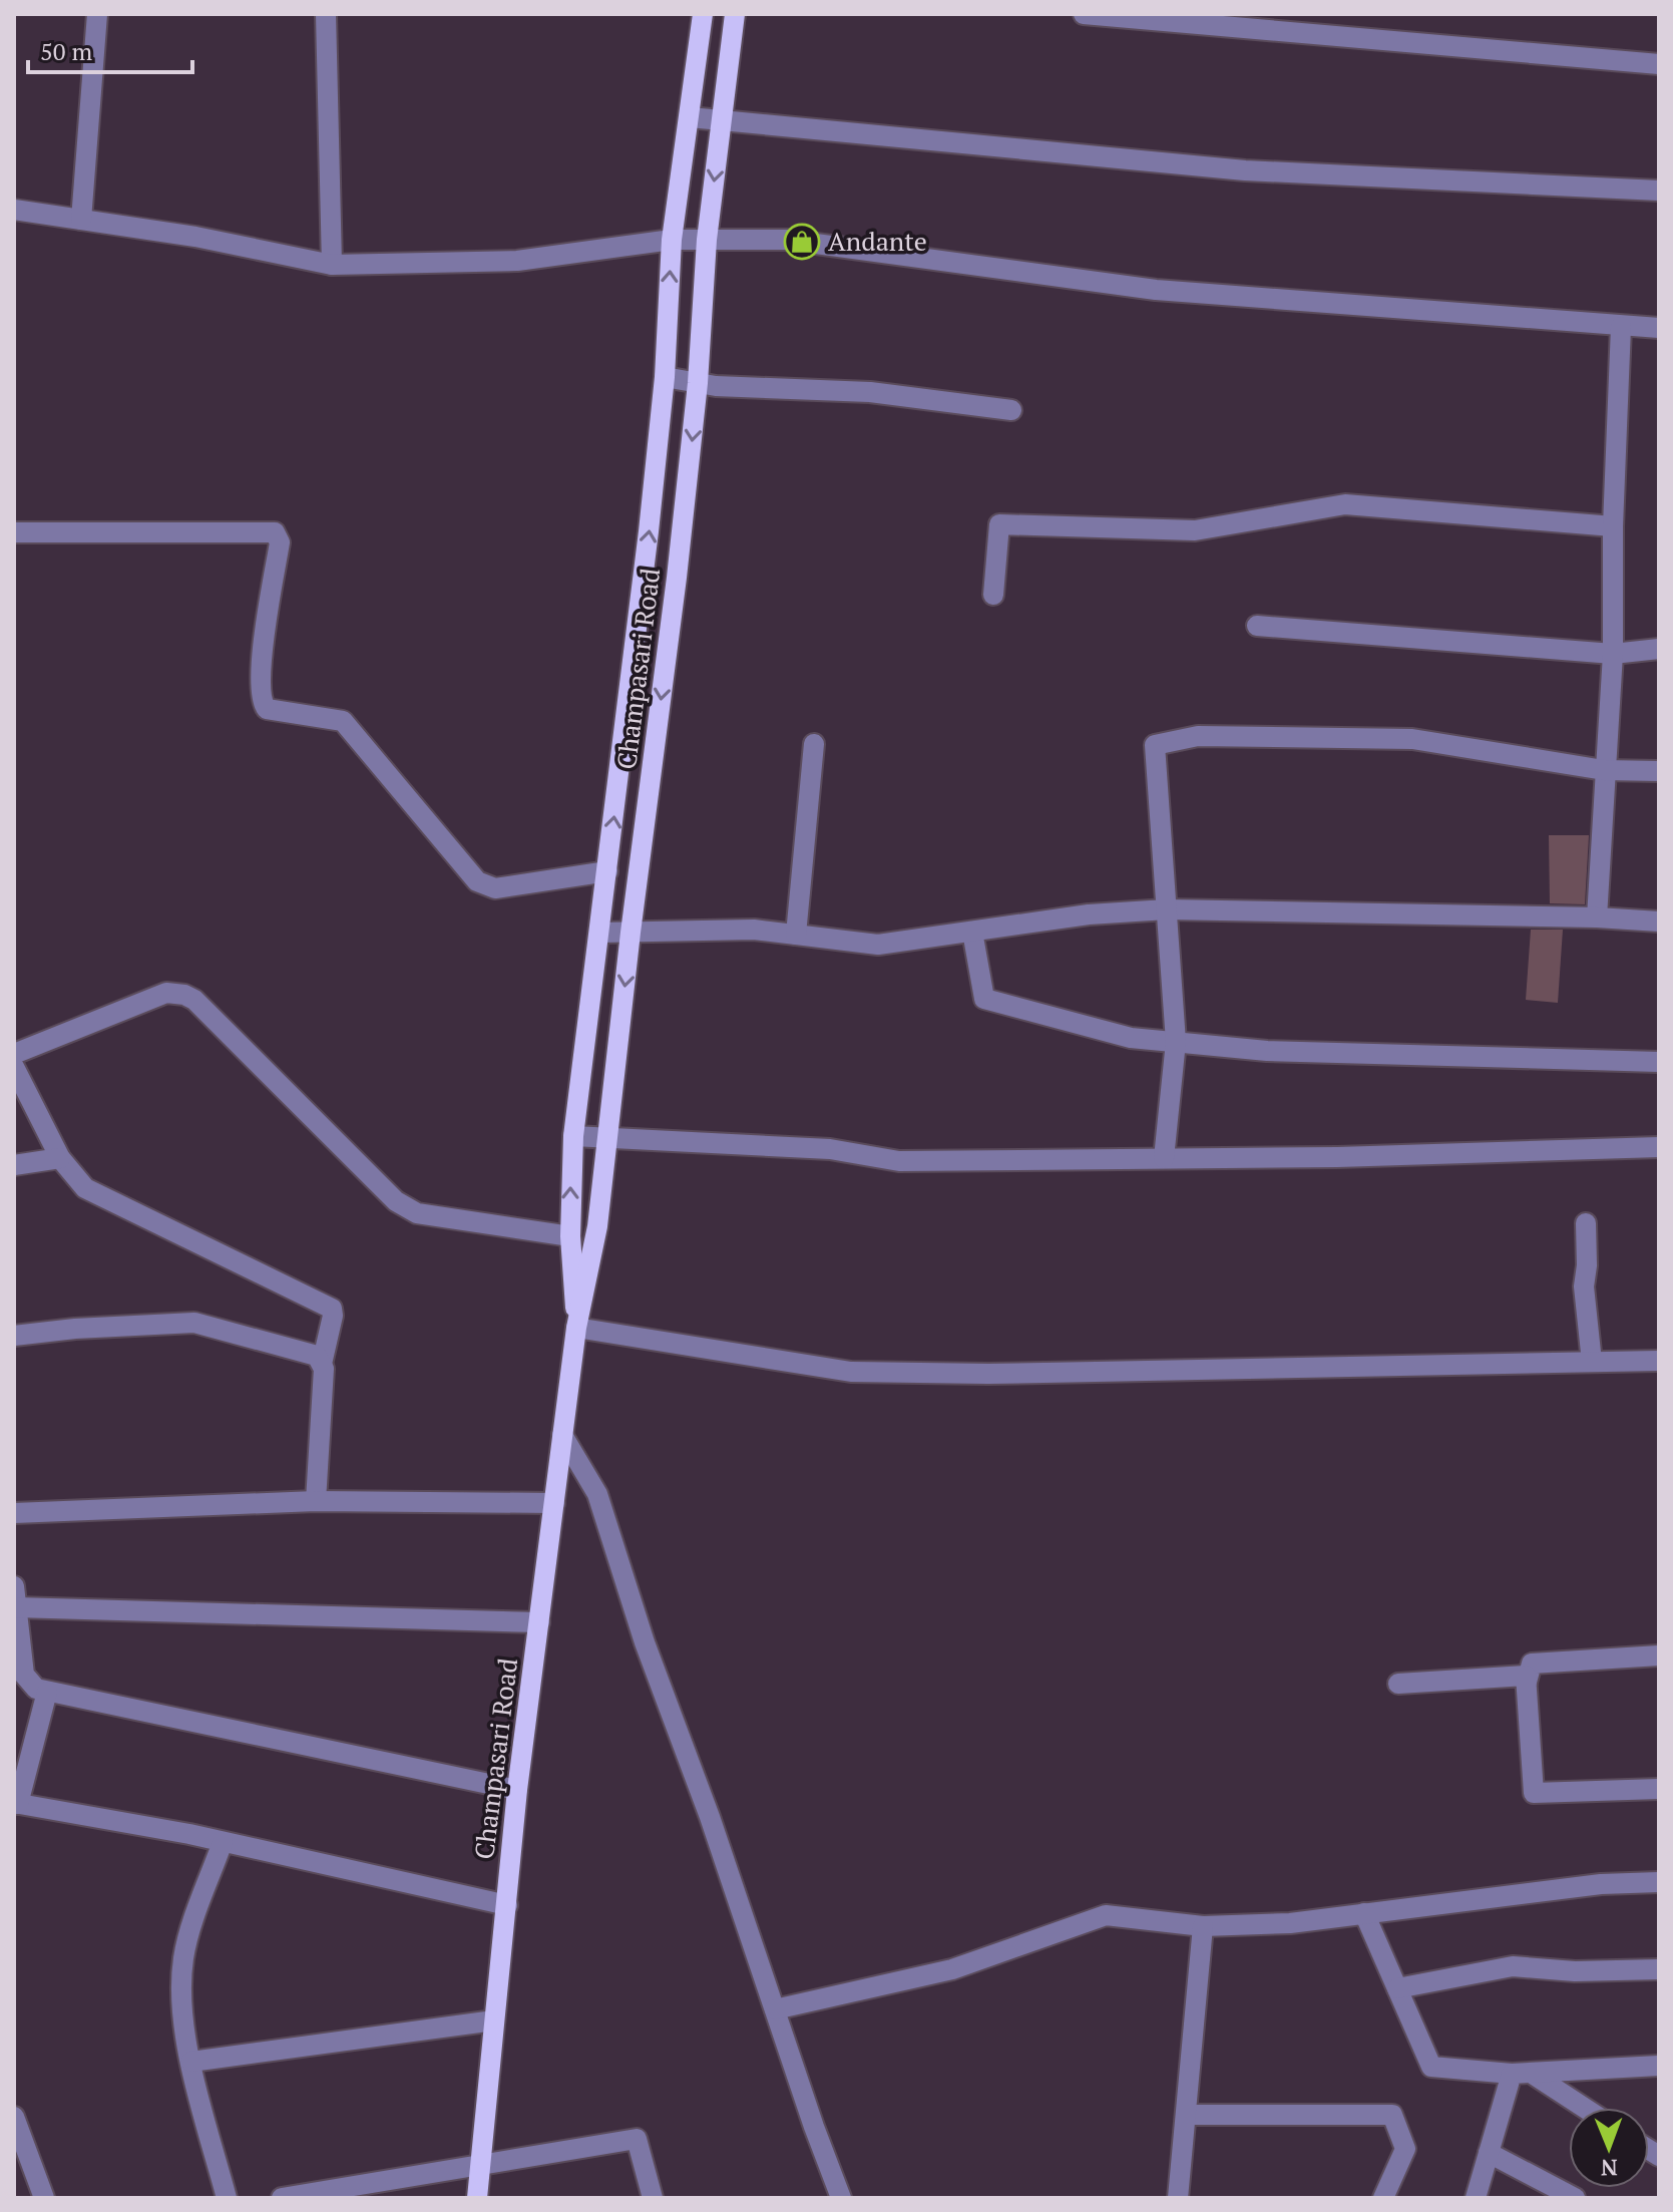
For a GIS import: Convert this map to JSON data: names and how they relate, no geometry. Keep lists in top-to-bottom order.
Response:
{
  "streets": {
    "main road": ["Champasari Road"]
  },
  "places": {
    "shop": ["Andante"]
  },
  "scale_bar": "50 m",
  "north": "bottom"
}
